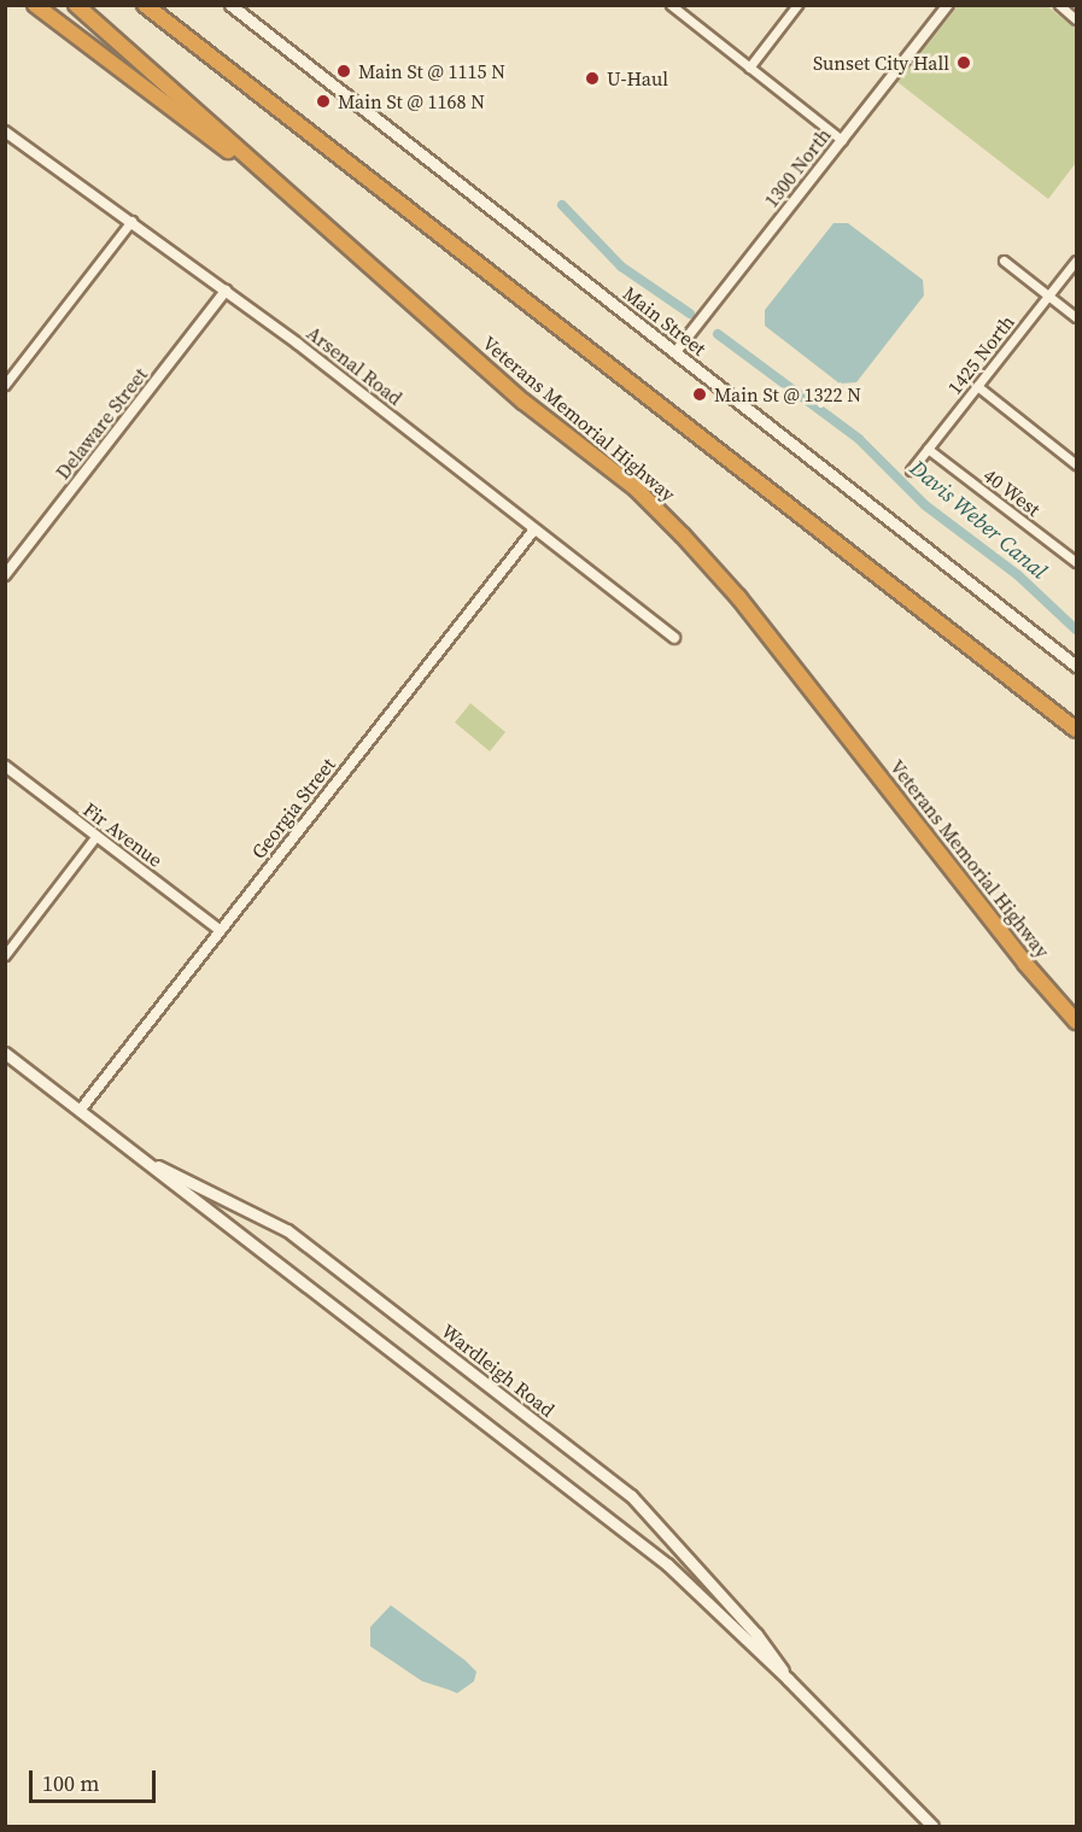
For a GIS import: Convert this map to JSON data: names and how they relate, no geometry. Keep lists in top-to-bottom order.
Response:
{
  "streets": {
    "highway": ["Veterans Memorial Highway"],
    "main road": ["Main Street", "Wardleigh Road"],
    "street": [
      "1300 North",
      "1425 North",
      "Arsenal Road",
      "Delaware Street",
      "40 West",
      "Georgia Street",
      "Fir Avenue"
    ]
  },
  "crossings": [
    ["1300 North", "Main Street"],
    ["1425 North", "40 West"],
    ["Arsenal Road", "Delaware Street"],
    ["Arsenal Road", "Georgia Street"],
    ["Georgia Street", "Fir Avenue"],
    ["Georgia Street", "Wardleigh Road"]
  ],
  "water": ["Davis Weber Canal"],
  "places": [
    "Sunset City Hall",
    "Main St @ 1115 N",
    "U-Haul",
    "Main St @ 1168 N",
    "Main St @ 1322 N"
  ],
  "scale_bar": "100 m"
}
